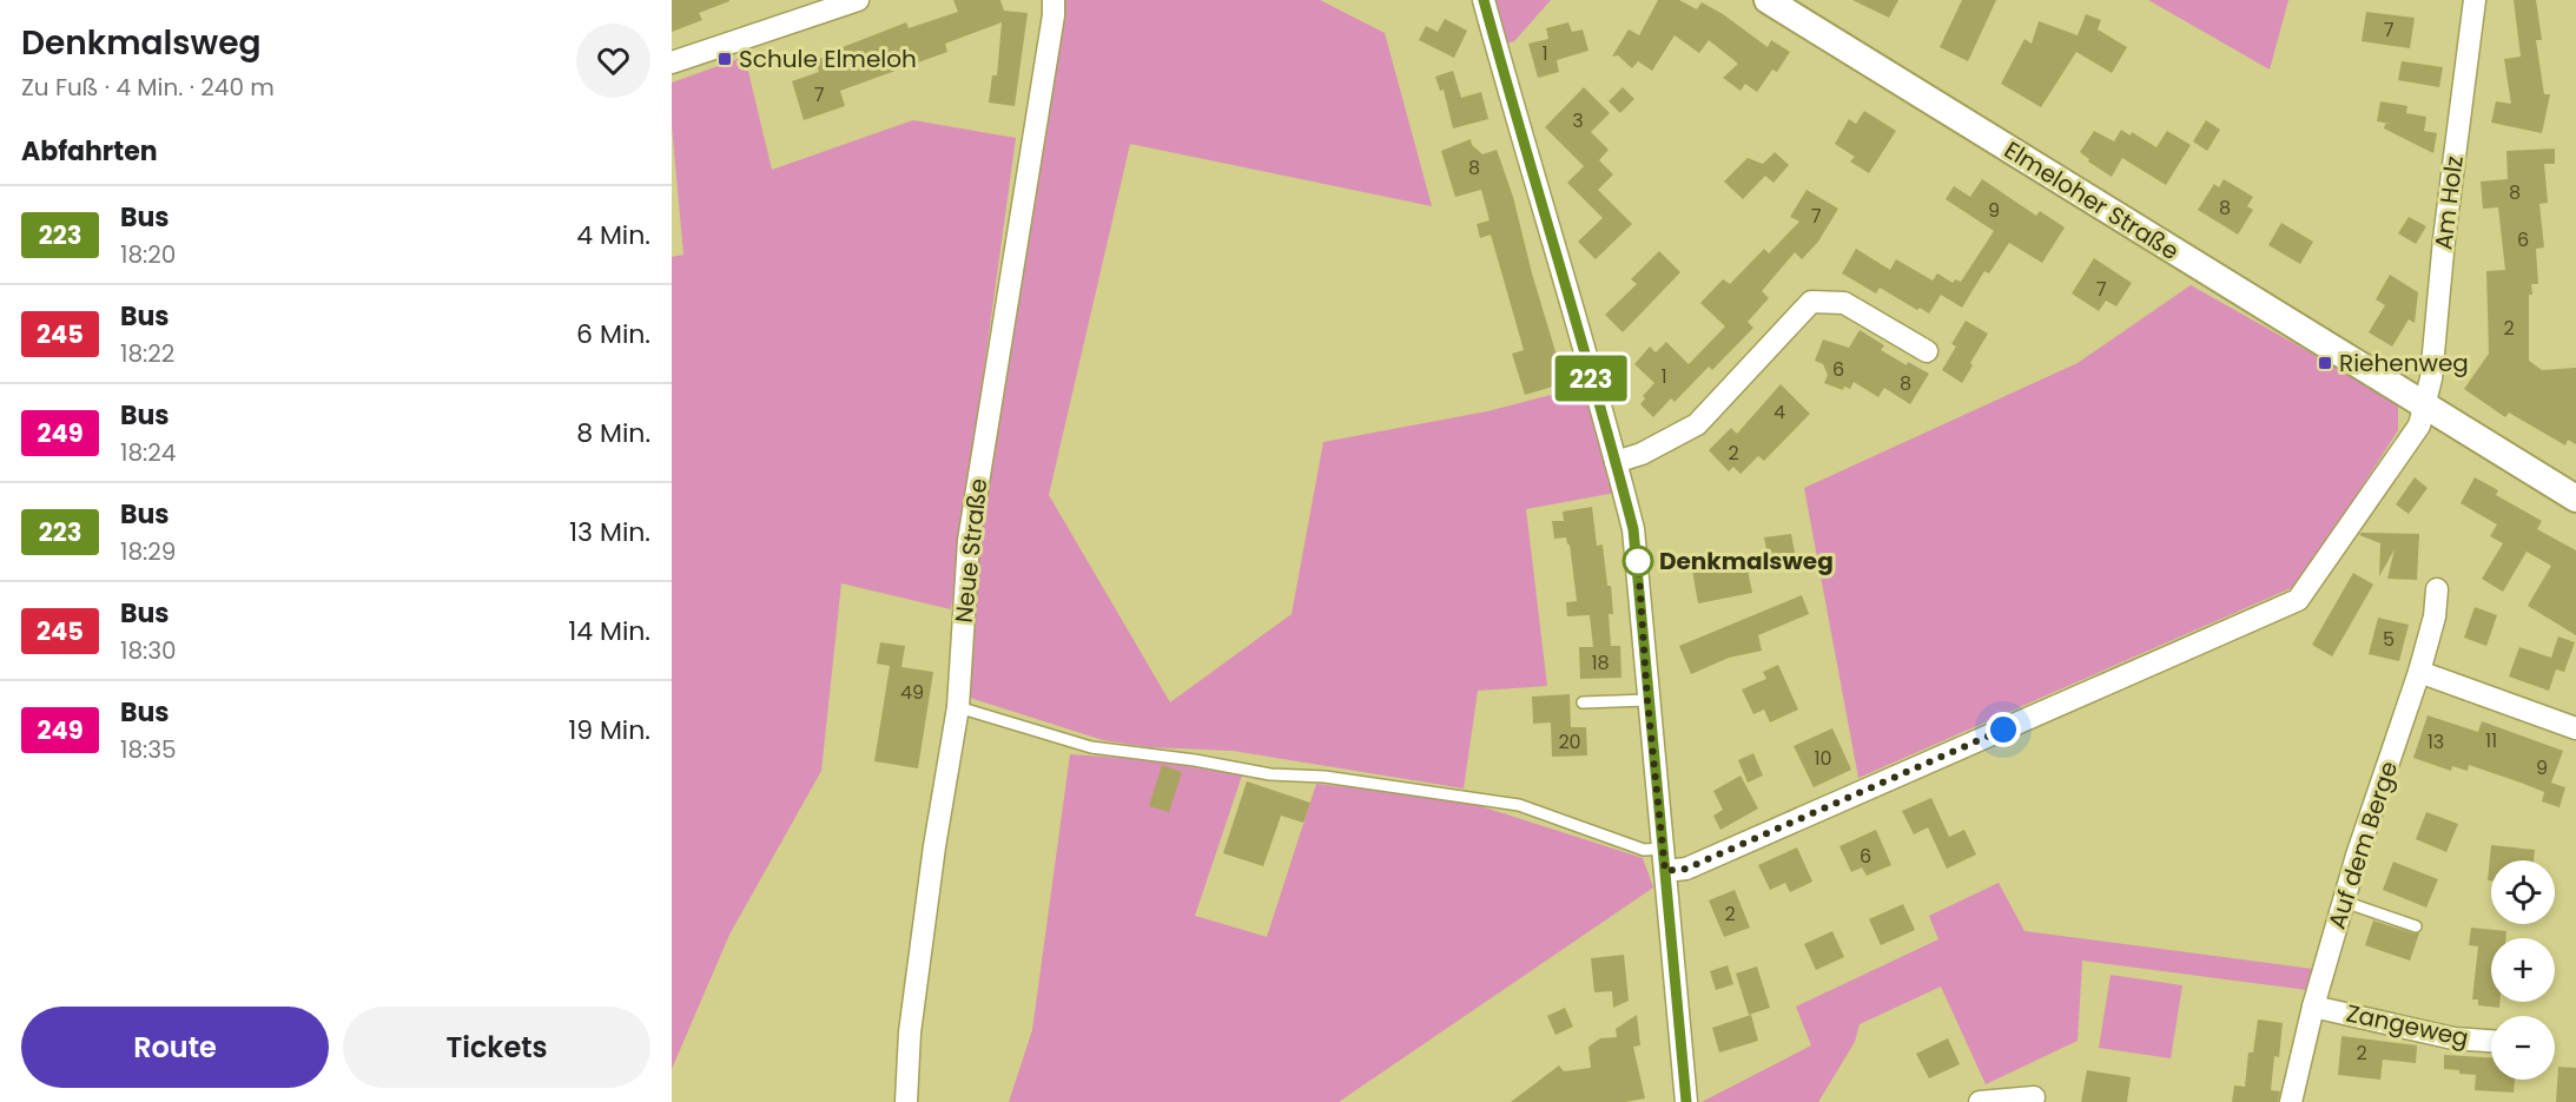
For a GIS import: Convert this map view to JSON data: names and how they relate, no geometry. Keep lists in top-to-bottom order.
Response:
{
  "streets": {
    "street": [
      "Elmeloher Straße",
      "Am Holz",
      "Neue Straße",
      "Auf dem Berge",
      "Zangeweg"
    ]
  },
  "crossings": [
    ["Elmeloher Straße", "Am Holz"],
    ["Auf dem Berge", "Zangeweg"]
  ],
  "places": {
    "transit": ["Schule Elmeloh", "Riehenweg"],
    "other": ["Denkmalsweg"]
  },
  "lines": ["bus line 223"],
  "house_numbers": [
    "7",
    "1",
    "7",
    "3",
    "8",
    "8",
    "8",
    "9",
    "7",
    "6",
    "7",
    "2",
    "6",
    "1",
    "8",
    "4",
    "2",
    "5",
    "18",
    "49",
    "11",
    "20",
    "13",
    "10",
    "9",
    "6",
    "2",
    "2"
  ],
  "page": {
    "heading": [
      ["Denkmalsweg", "Zu Fuß · 4 Min. · 240 m"],
      "Abfahrten"
    ],
    "on_map": "223",
    "list": [
      {
        "mark": "223",
        "name": "Bus",
        "note": "18:20",
        "value": "4 Min."
      },
      {
        "mark": "245",
        "name": "Bus",
        "note": "18:22",
        "value": "6 Min."
      },
      {
        "mark": "249",
        "name": "Bus",
        "note": "18:24",
        "value": "8 Min."
      },
      {
        "mark": "223",
        "name": "Bus",
        "note": "18:29",
        "value": "13 Min."
      },
      {
        "mark": "245",
        "name": "Bus",
        "note": "18:30",
        "value": "14 Min."
      },
      {
        "mark": "249",
        "name": "Bus",
        "note": "18:35",
        "value": "19 Min."
      }
    ],
    "map_buttons": ["+", "−"],
    "buttons": ["Route", "Tickets"]
  }
}
